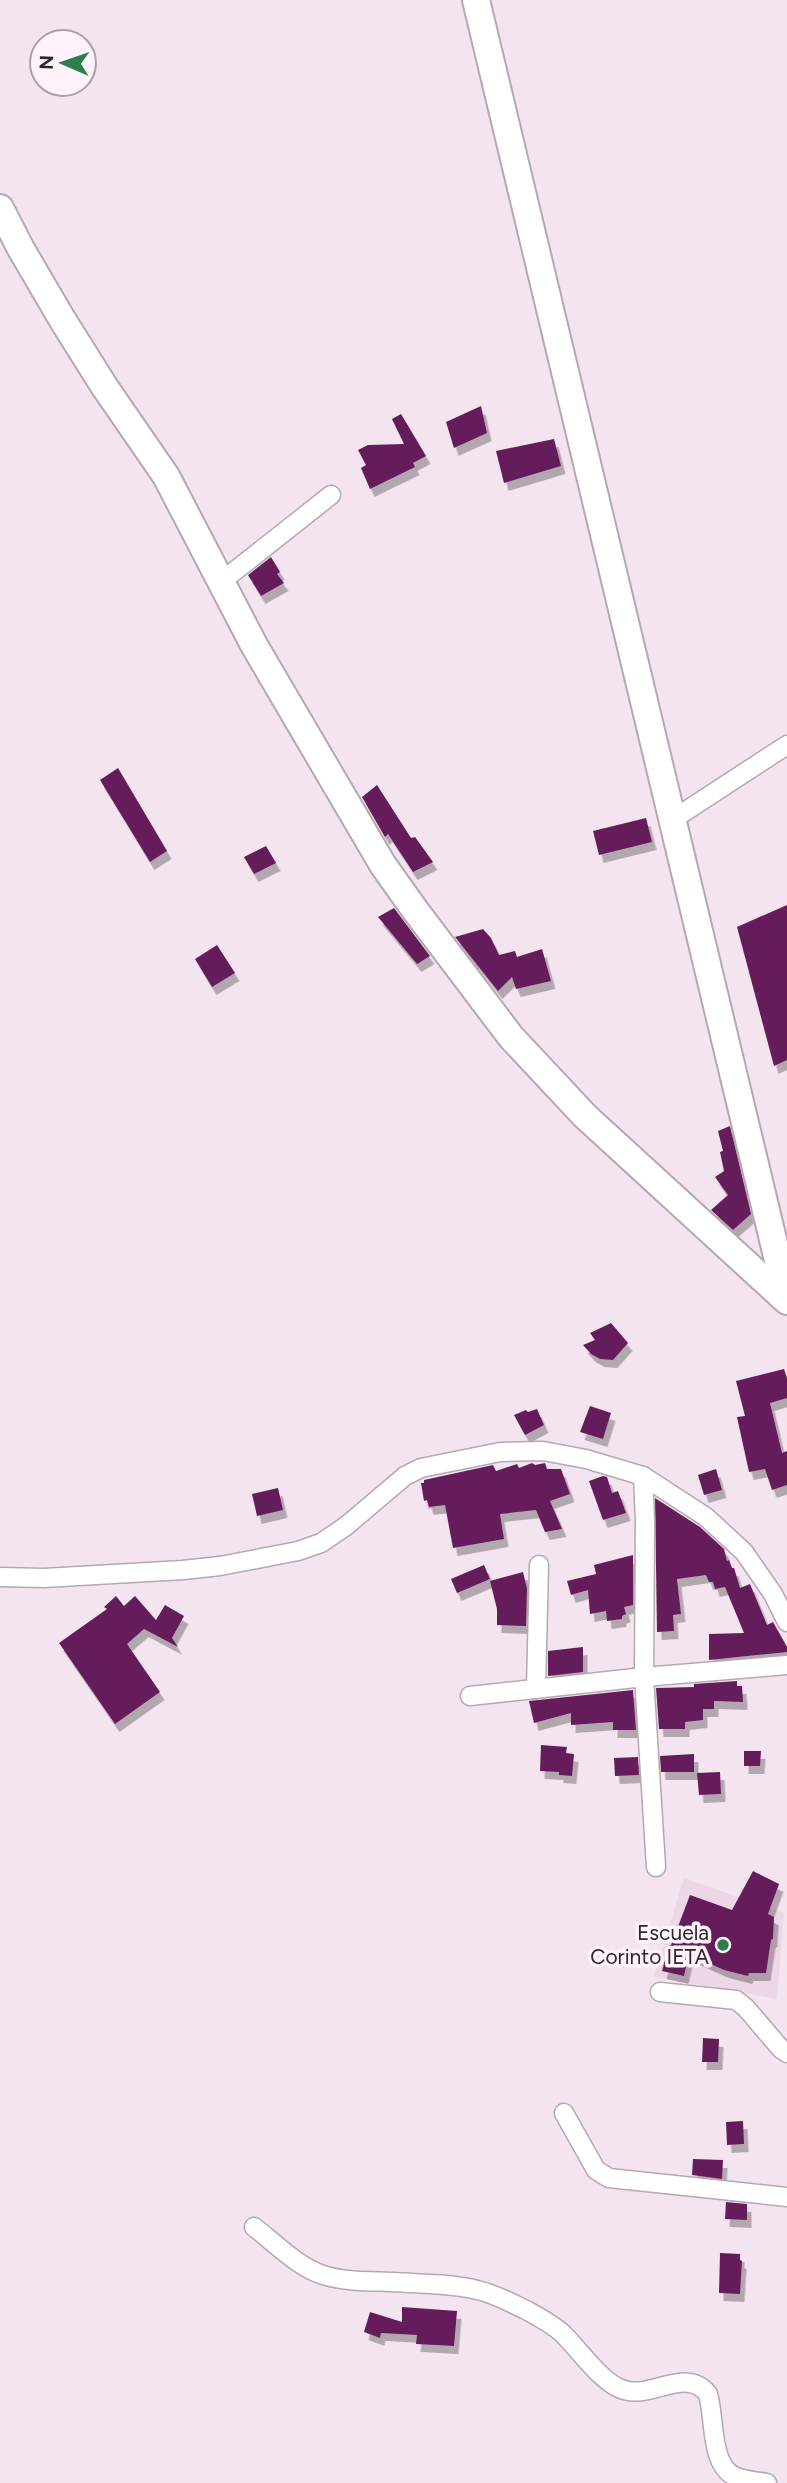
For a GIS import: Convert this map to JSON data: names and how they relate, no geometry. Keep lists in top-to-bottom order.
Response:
{
  "places": ["Escuela Corinto IETA"],
  "north": "left"
}
